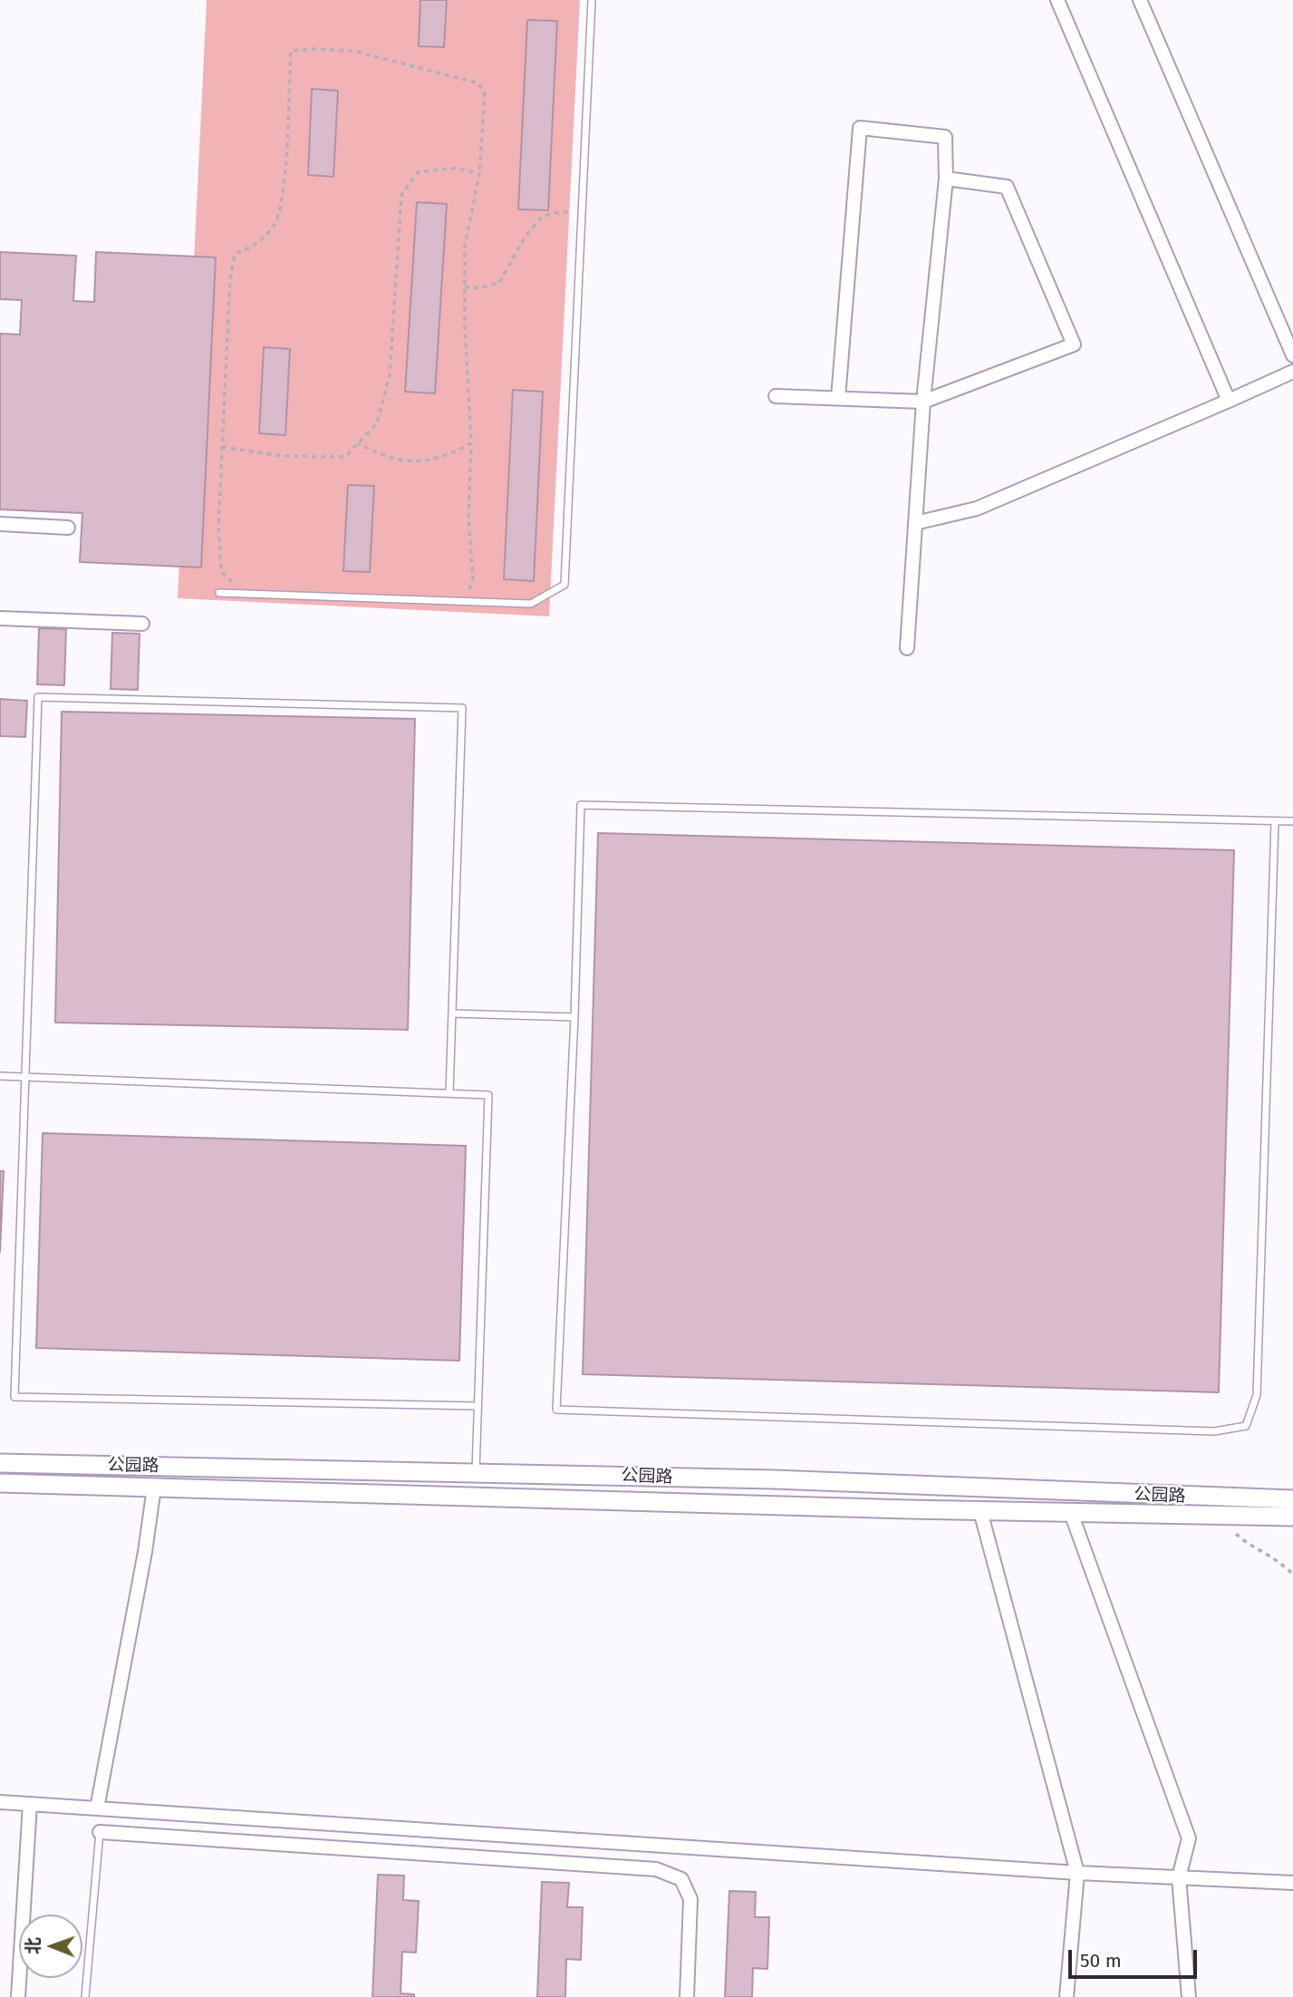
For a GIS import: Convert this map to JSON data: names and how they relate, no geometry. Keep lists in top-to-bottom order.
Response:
{
  "streets": {
    "street": ["公园路"]
  },
  "scale_bar": "50 m",
  "north": "left"
}
